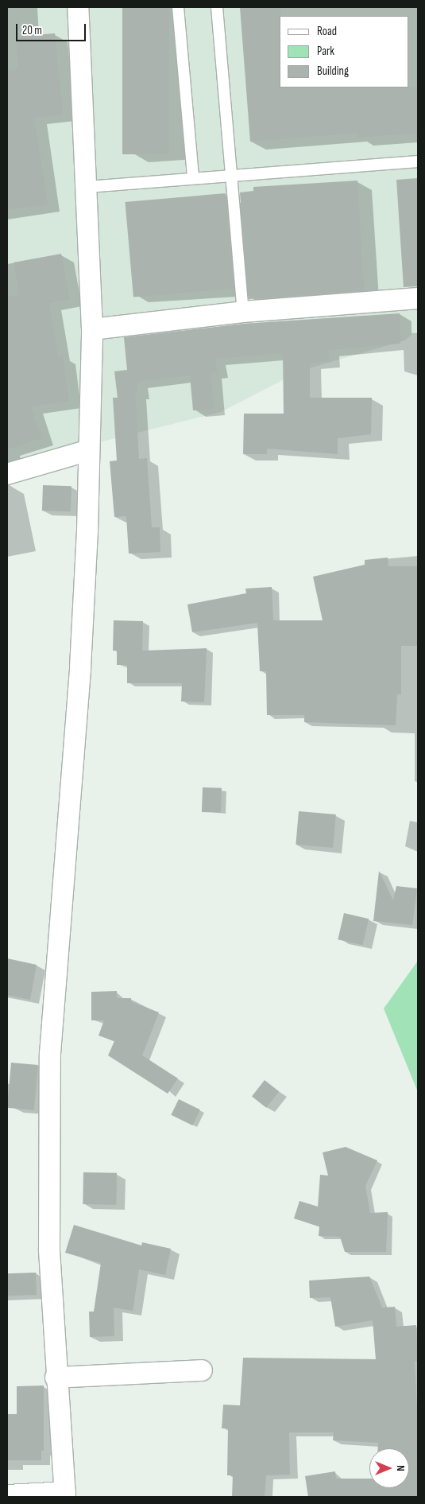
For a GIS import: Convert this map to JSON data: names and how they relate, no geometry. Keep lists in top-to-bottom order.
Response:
{
  "legend": ["Road", "Park", "Building"],
  "scale_bar": "20 m",
  "north": "right"
}
